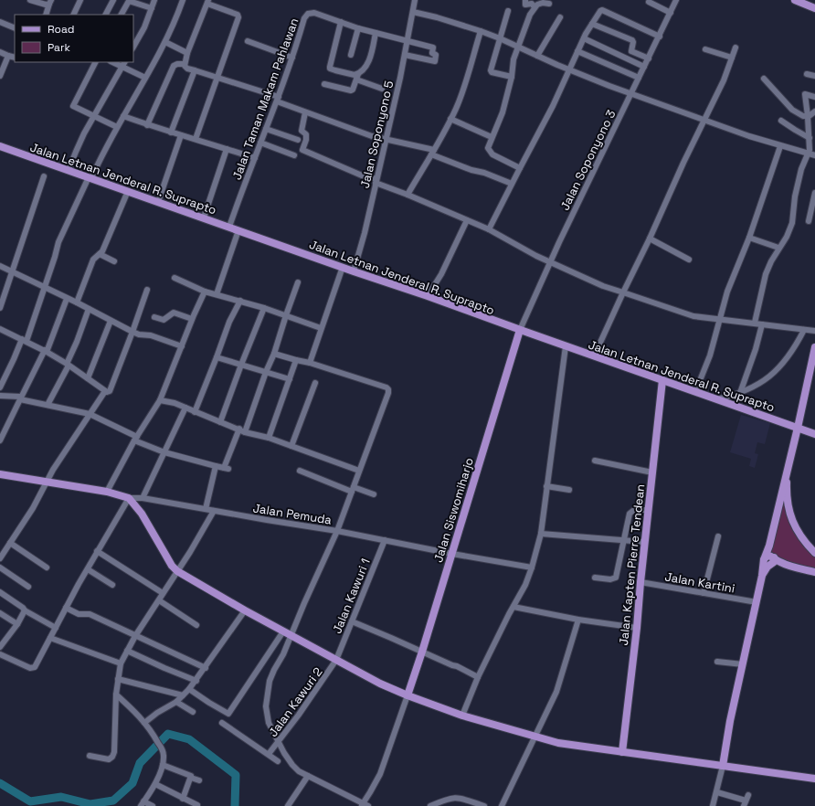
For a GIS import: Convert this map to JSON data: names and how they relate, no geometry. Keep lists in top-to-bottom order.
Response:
{
  "streets": {
    "main road": ["Jalan Letnan Jenderal R. Suprapto", "Jalan Siswomiharjo", "Jalan Kapten Pierre Tendean"],
    "street": [
      "Jalan Taman Makam Pahlawan",
      "Jalan Soponyono 5",
      "Jalan Soponyono 3",
      "Jalan Pemuda",
      "Jalan Kartini",
      "Jalan Kawuri 1",
      "Jalan Kawuri 2"
    ]
  },
  "crossings": [
    ["Jalan Taman Makam Pahlawan", "Jalan Soponyono 5"],
    ["Jalan Taman Makam Pahlawan", "Jalan Letnan Jenderal R. Suprapto"],
    ["Jalan Soponyono 5", "Jalan Letnan Jenderal R. Suprapto"],
    ["Jalan Soponyono 3", "Jalan Letnan Jenderal R. Suprapto"],
    ["Jalan Soponyono 3", "Jalan Siswomiharjo"],
    ["Jalan Letnan Jenderal R. Suprapto", "Jalan Siswomiharjo"],
    ["Jalan Letnan Jenderal R. Suprapto", "Jalan Kapten Pierre Tendean"],
    ["Jalan Siswomiharjo", "Jalan Pemuda"],
    ["Jalan Pemuda", "Jalan Kawuri 1"],
    ["Jalan Kapten Pierre Tendean", "Jalan Kartini"],
    ["Jalan Kawuri 1", "Jalan Kawuri 2"]
  ],
  "legend": ["Road", "Park"]
}
